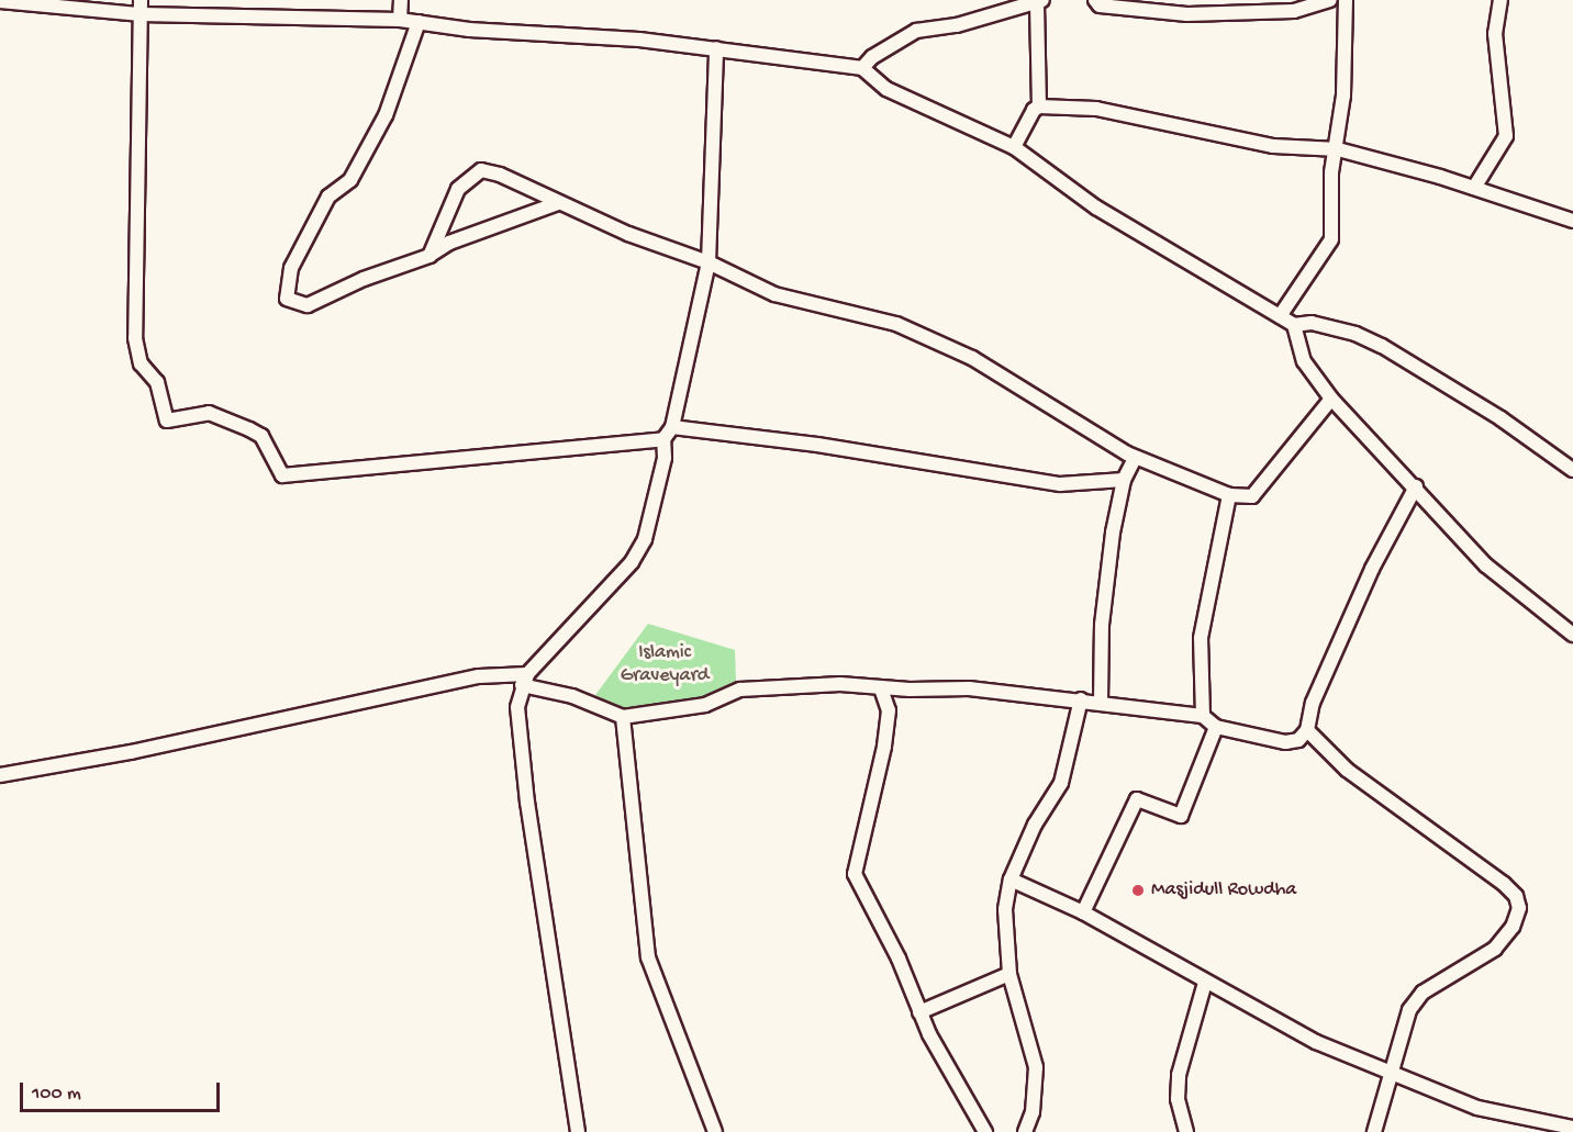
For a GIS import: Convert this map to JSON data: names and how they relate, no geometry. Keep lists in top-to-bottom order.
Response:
{
  "parks": ["Islamic Graveyard"],
  "places": ["Masjidull Rowdha"],
  "scale_bar": "100 m"
}
